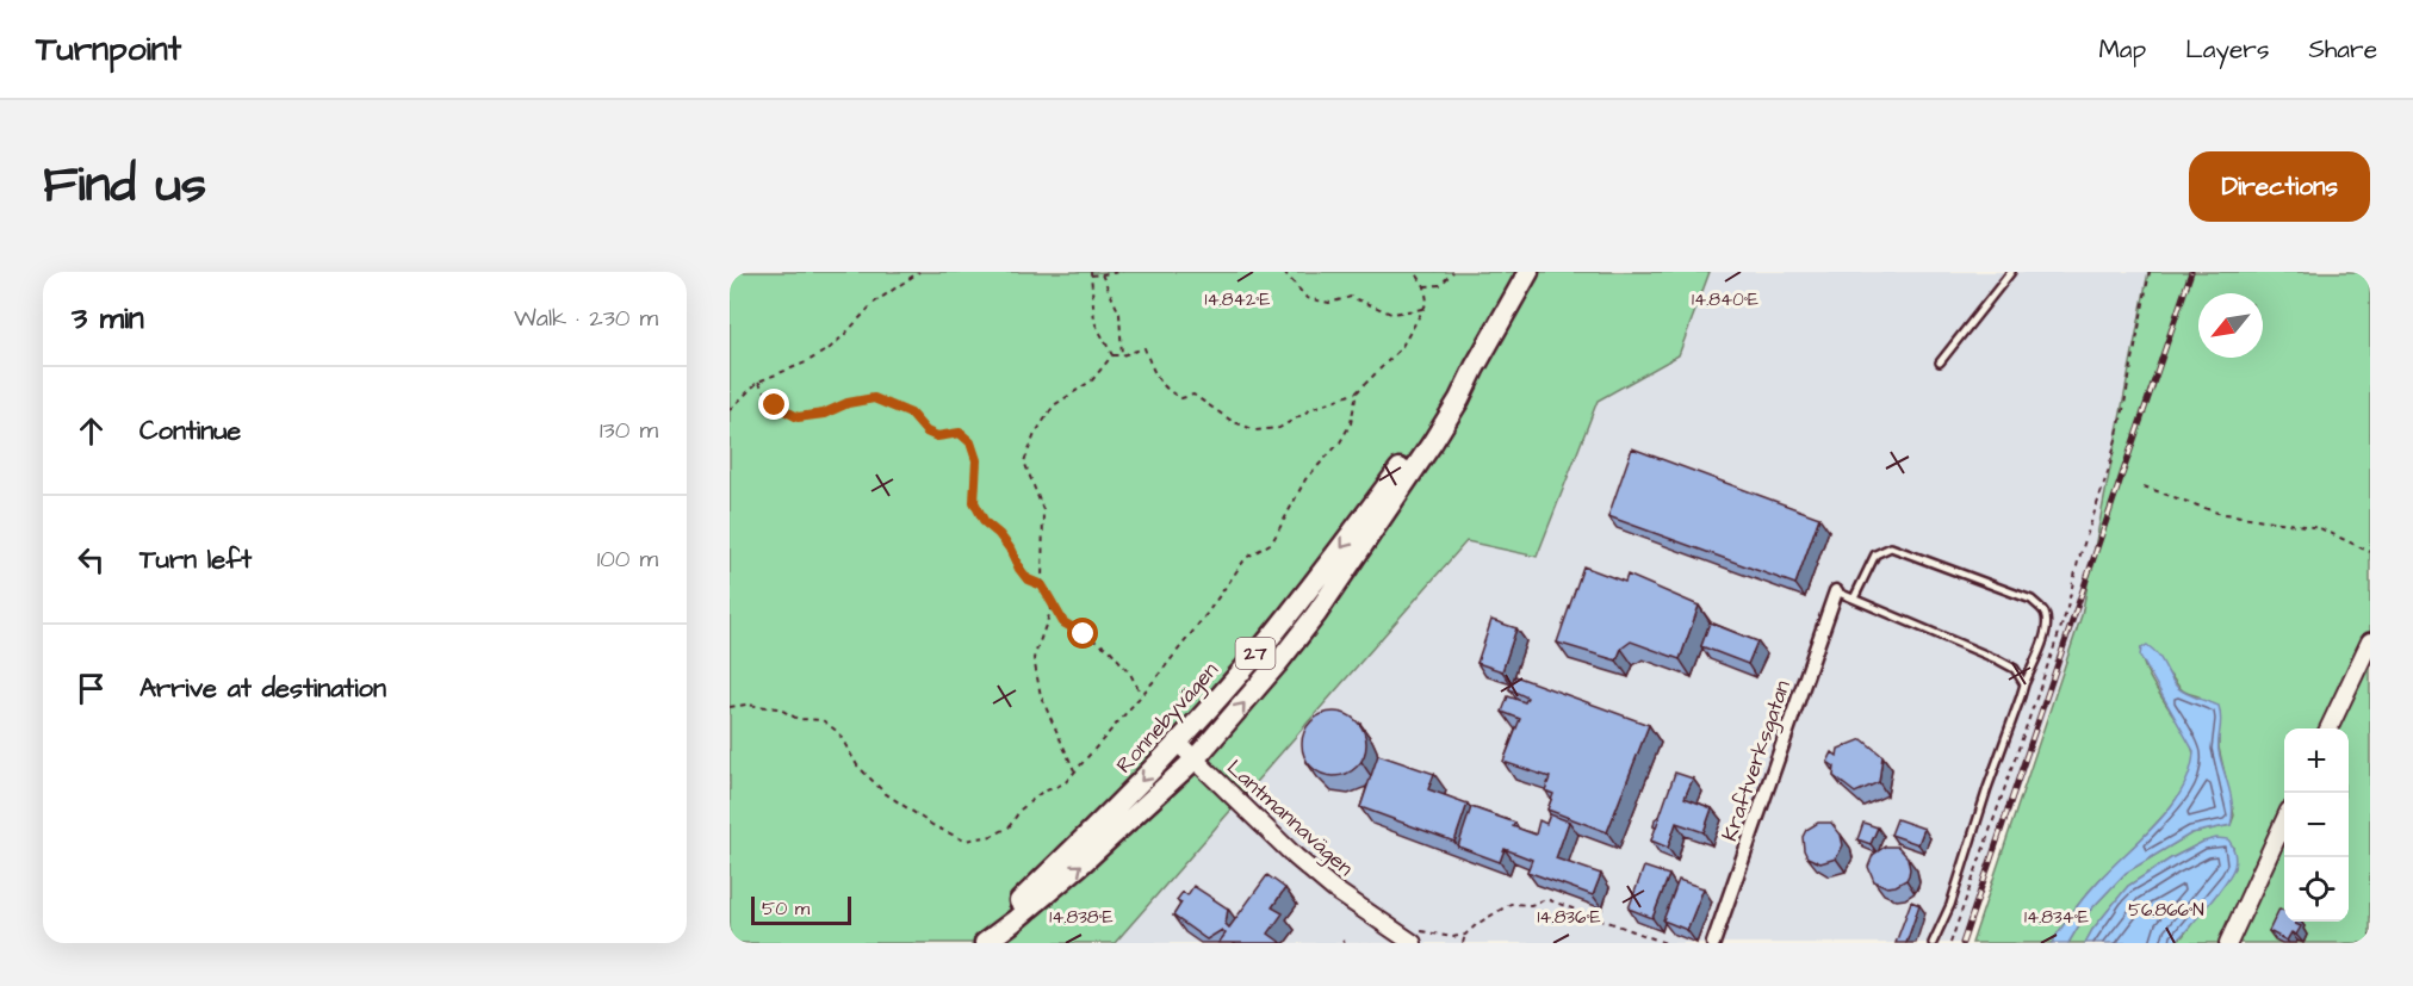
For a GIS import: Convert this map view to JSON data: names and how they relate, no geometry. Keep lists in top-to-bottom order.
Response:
{
  "streets": {
    "main road": ["27", "Ronnebyvägen"],
    "street": ["Kraftverksgatan", "Lantmannavägen"]
  },
  "crossings": [
    ["Ronnebyvägen", "Lantmannavägen"]
  ],
  "scale_bar": "50 m",
  "north": "bottom left",
  "page": {
    "header": "Turnpoint",
    "nav": ["Map", "Layers", "Share"],
    "title": "Find us",
    "buttons": "Directions",
    "heading": ["3 min", "Walk · 230 m"],
    "list": [
      ["Continue", "130 m"],
      ["Turn left", "100 m"],
      "Arrive at destination"
    ],
    "map_buttons": ["+", "−"],
    "scale": "50 m"
  },
  "coordinates": [
    "14.842°E",
    "14.840°E",
    "56.866°N",
    "14.838°E",
    "14.836°E",
    "14.834°E"
  ]
}
